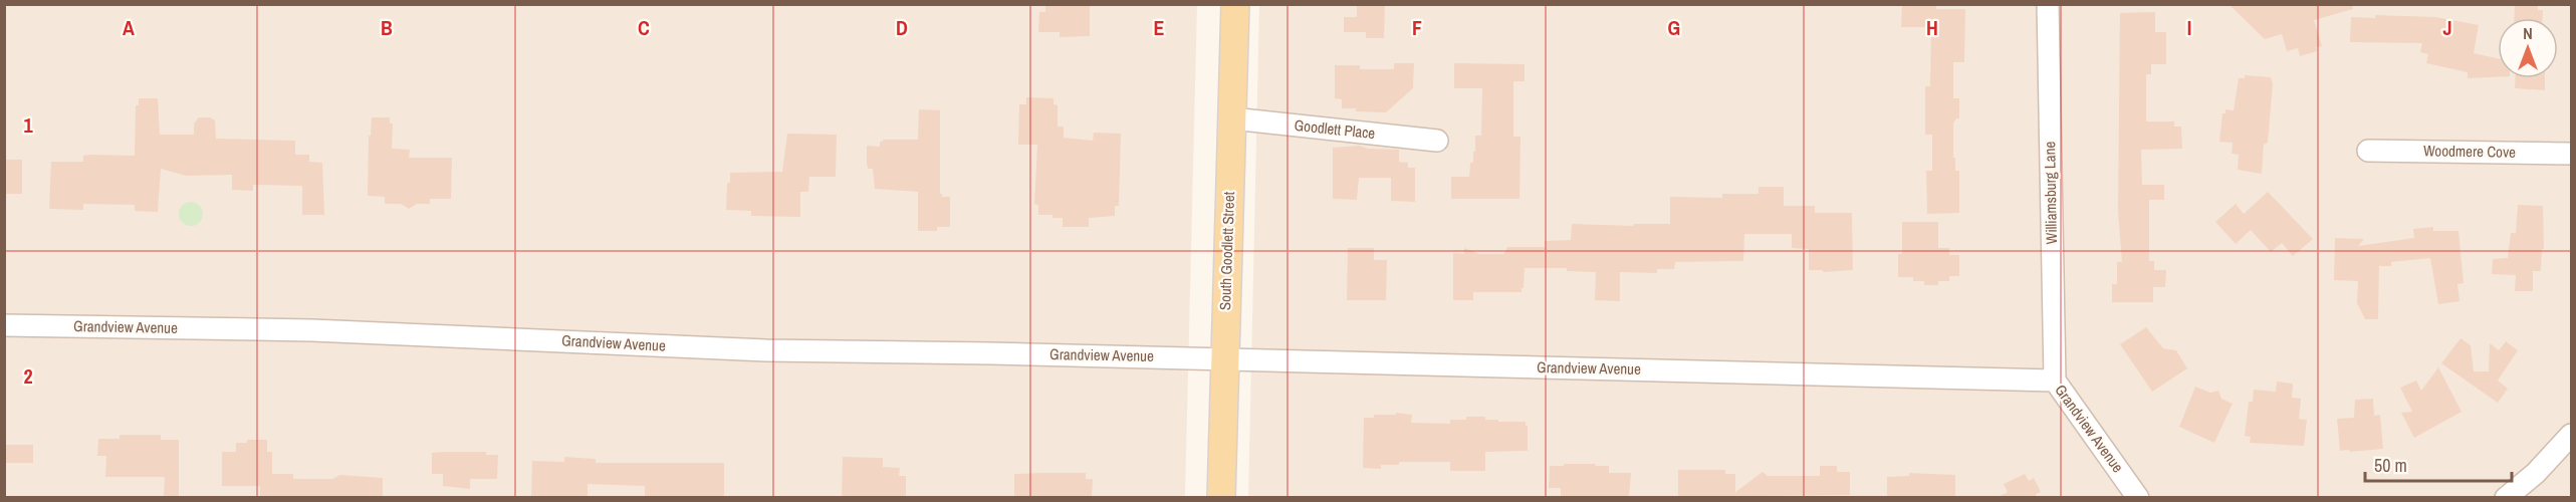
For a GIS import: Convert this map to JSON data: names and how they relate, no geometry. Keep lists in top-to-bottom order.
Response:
{
  "streets": {
    "main road": ["South Goodlett Street"],
    "street": [
      "Goodlett Place",
      "Woodmere Cove",
      "Williamsburg Lane",
      "Grandview Avenue"
    ]
  },
  "crossings": [
    ["Goodlett Place", "South Goodlett Street"],
    ["Williamsburg Lane", "Grandview Avenue"],
    ["South Goodlett Street", "Grandview Avenue"]
  ],
  "scale_bar": "50 m",
  "north": "top",
  "grid": {
    "columns": [
      "A",
      "B",
      "C",
      "D",
      "E",
      "F",
      "G",
      "H",
      "I",
      "J"
    ],
    "rows": ["1", "2"]
  }
}
